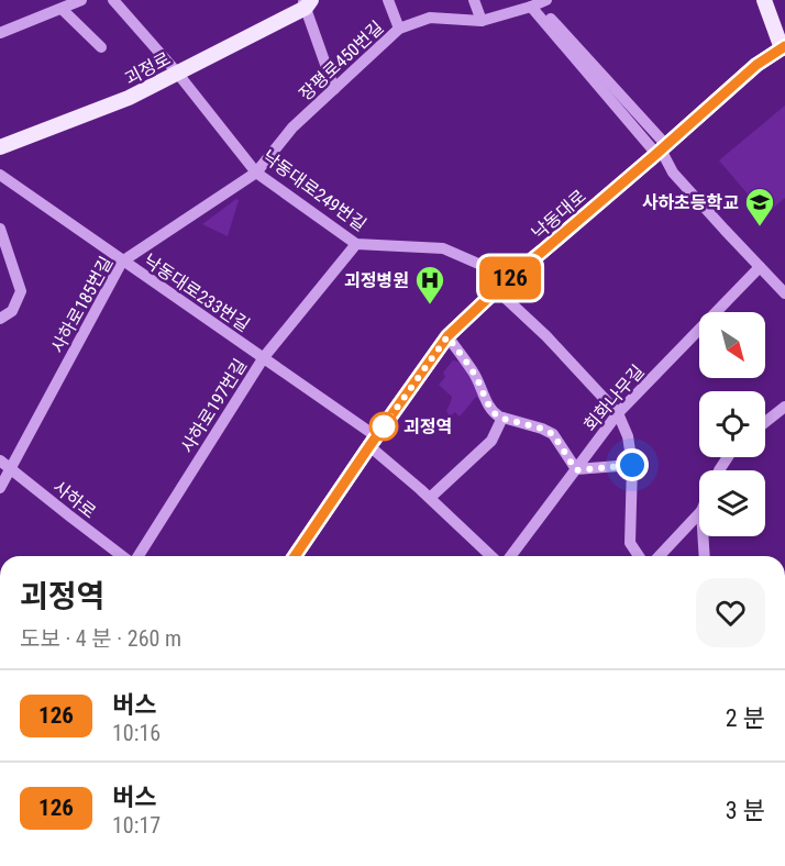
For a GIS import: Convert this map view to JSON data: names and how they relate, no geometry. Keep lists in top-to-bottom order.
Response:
{
  "streets": {
    "main road": ["괴정로", "낙동대로"],
    "street": [
      "장평로450번길",
      "낙동대로249번길",
      "낙동대로233번길",
      "사하로185번길",
      "회화나무길",
      "사하로197번길",
      "사하로"
    ]
  },
  "crossings": [
    ["장평로450번길", "괴정로"],
    ["장평로450번길", "낙동대로249번길"],
    ["장평로450번길", "사하로185번길"],
    ["괴정로", "낙동대로249번길"],
    ["낙동대로249번길", "낙동대로"],
    ["낙동대로249번길", "사하로185번길"],
    ["낙동대로249번길", "회화나무길"],
    ["낙동대로249번길", "사하로197번길"],
    ["낙동대로", "낙동대로233번길"],
    ["낙동대로233번길", "사하로185번길"],
    ["낙동대로233번길", "사하로197번길"],
    ["사하로185번길", "사하로"]
  ],
  "places": {
    "school or university": ["사하초등학교"],
    "hospital": ["괴정병원"],
    "other": ["괴정역"]
  },
  "lines": ["bus line 126"],
  "north": "bottom right",
  "page": {
    "on_map": "126",
    "heading": ["괴정역", "도보 · 4 분 · 260 m"],
    "list": [
      {
        "mark": "126",
        "name": "버스",
        "note": "10:16",
        "value": "2 분"
      },
      {
        "mark": "126",
        "name": "버스",
        "note": "10:17",
        "value": "3 분"
      }
    ]
  }
}
